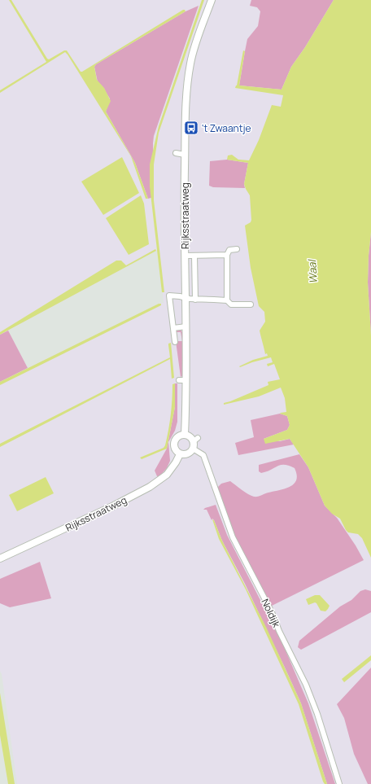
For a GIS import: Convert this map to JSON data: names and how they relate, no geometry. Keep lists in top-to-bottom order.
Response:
{
  "streets": {
    "street": ["Rijksstraatweg", "Noldijk"]
  },
  "crossings": [
    ["Rijksstraatweg", "Noldijk"]
  ],
  "water": ["Waal"],
  "places": {
    "bus stop": ["'t Zwaantje"]
  }
}
